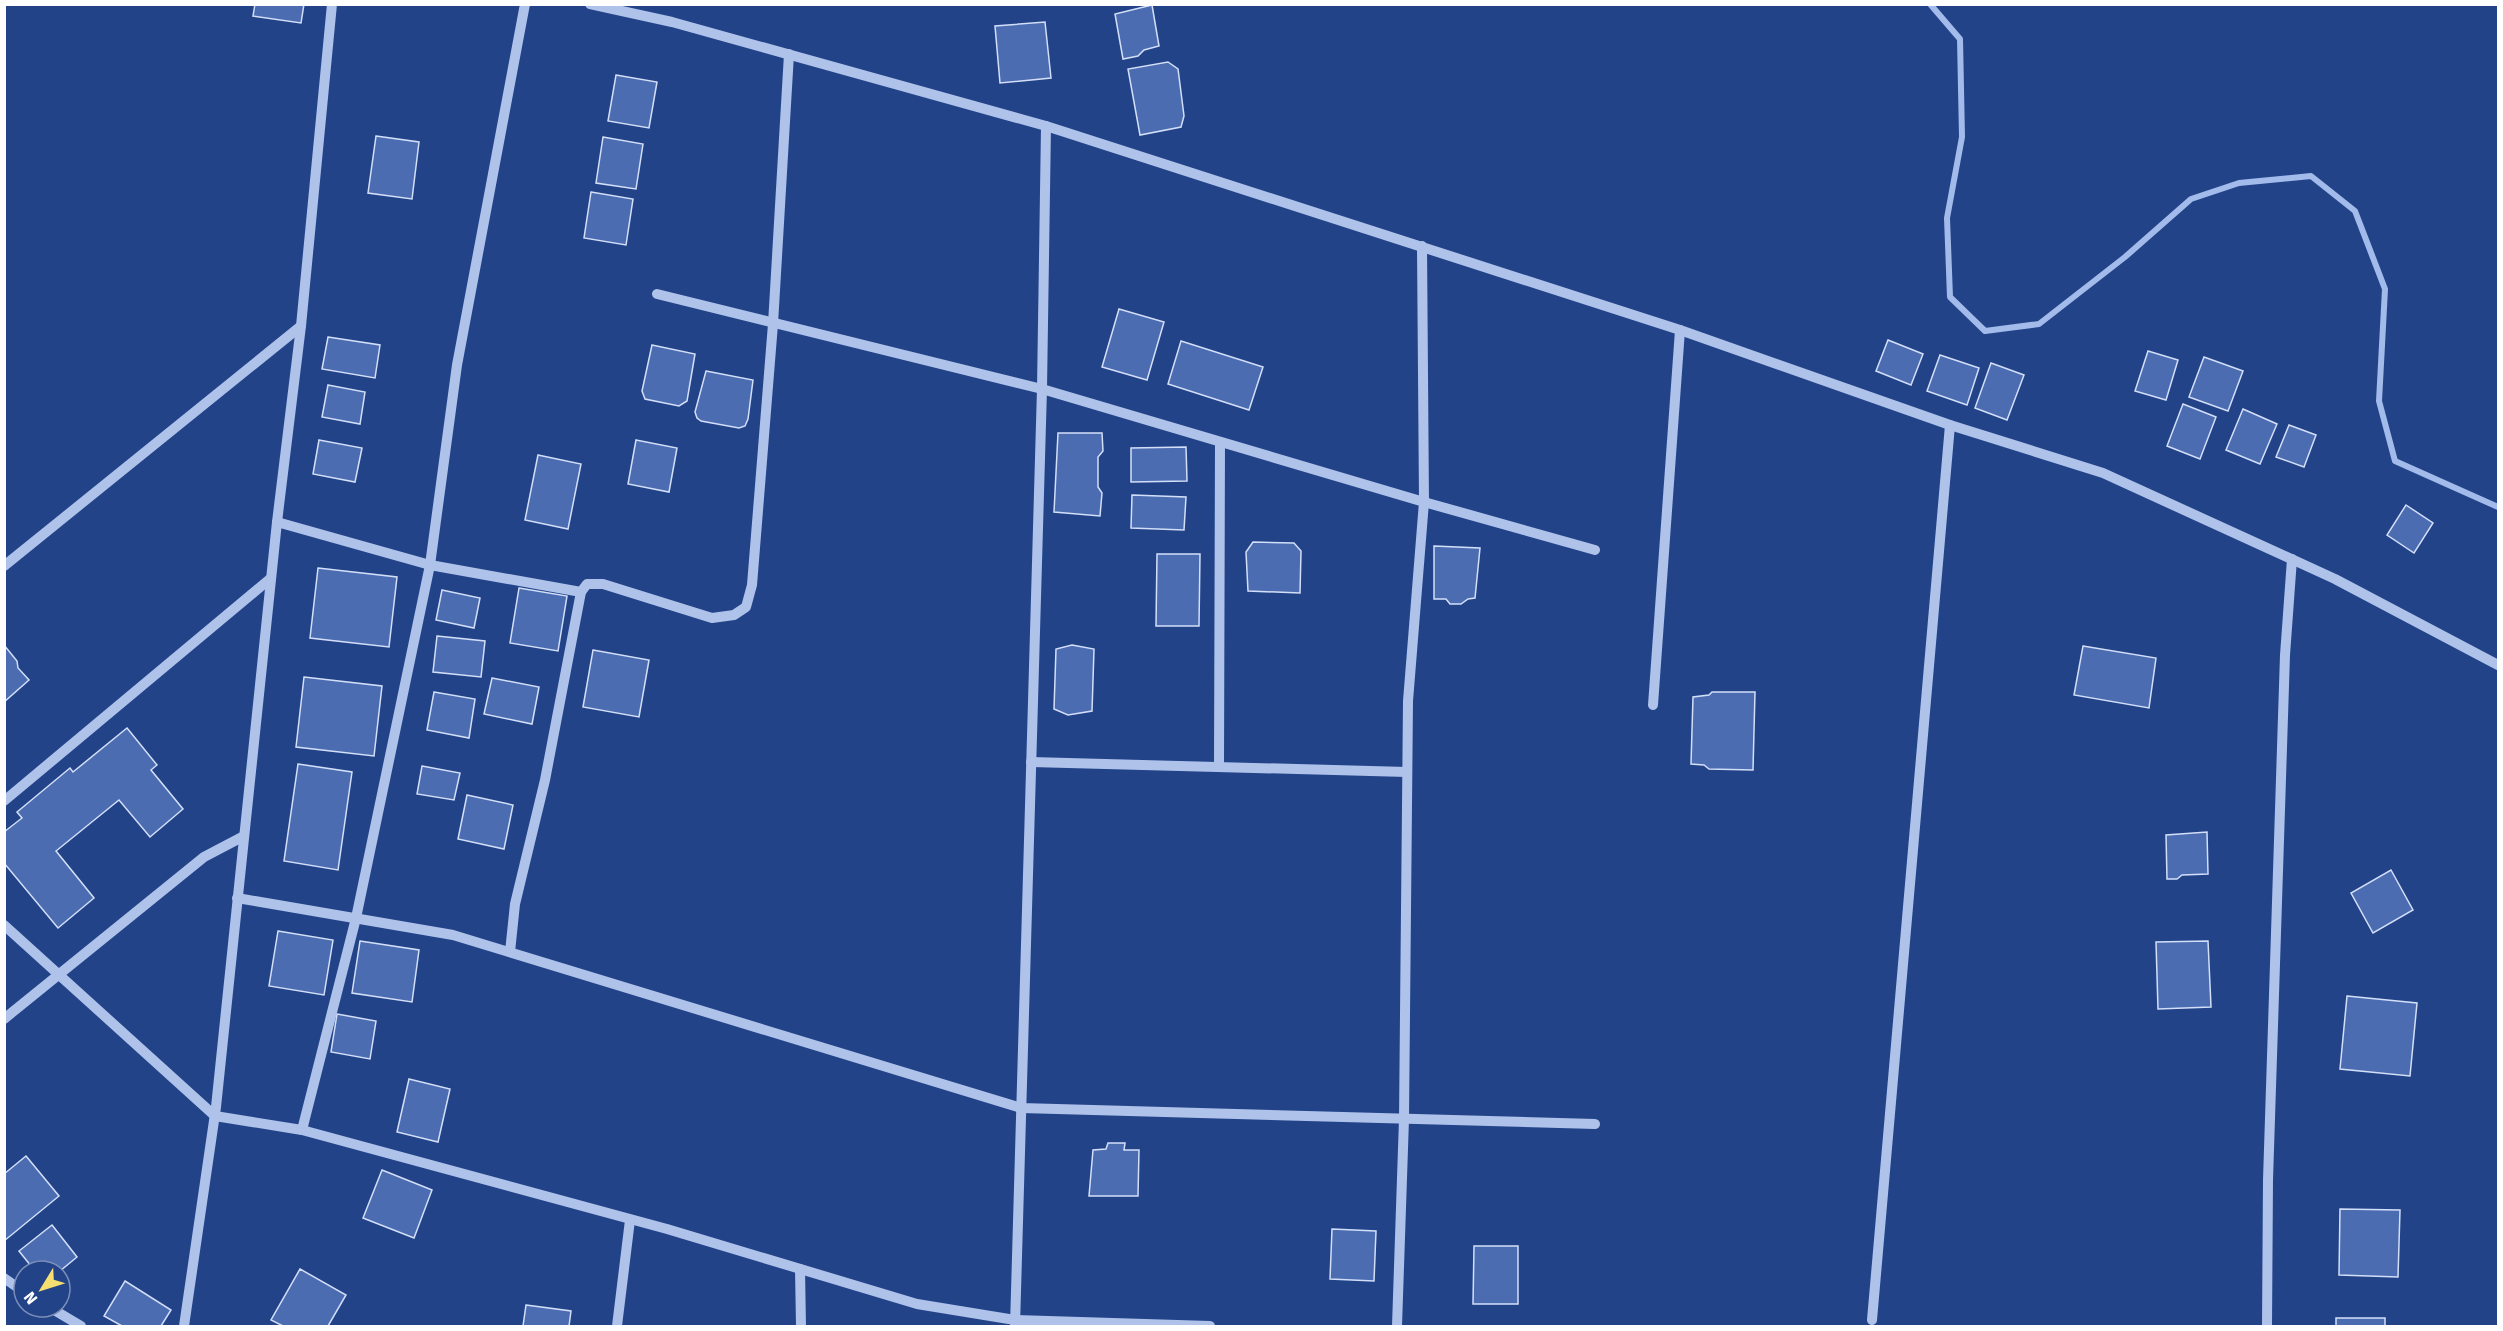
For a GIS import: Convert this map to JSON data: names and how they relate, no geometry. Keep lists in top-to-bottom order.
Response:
{
  "north": "bottom left"
}
